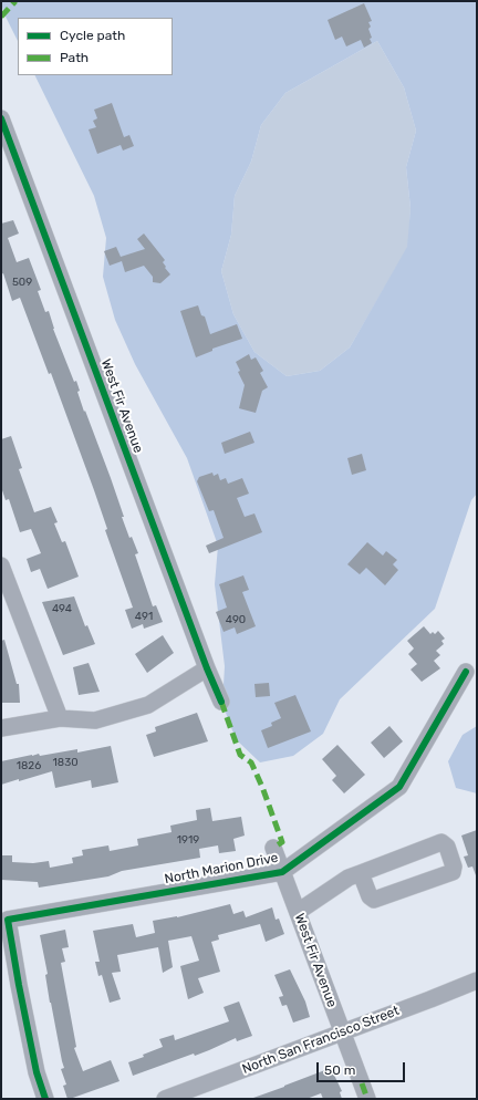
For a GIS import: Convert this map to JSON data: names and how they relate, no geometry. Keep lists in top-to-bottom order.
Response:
{
  "streets": {
    "street": ["West Fir Avenue", "North Marion Drive", "North San Francisco Street"]
  },
  "crossings": [
    ["West Fir Avenue", "North Marion Drive"],
    ["West Fir Avenue", "North San Francisco Street"]
  ],
  "house_numbers": [
    "509",
    "494",
    "491",
    "490",
    "1830",
    "1826",
    "1919"
  ],
  "legend": ["Cycle path", "Path"],
  "scale_bar": "50 m"
}
